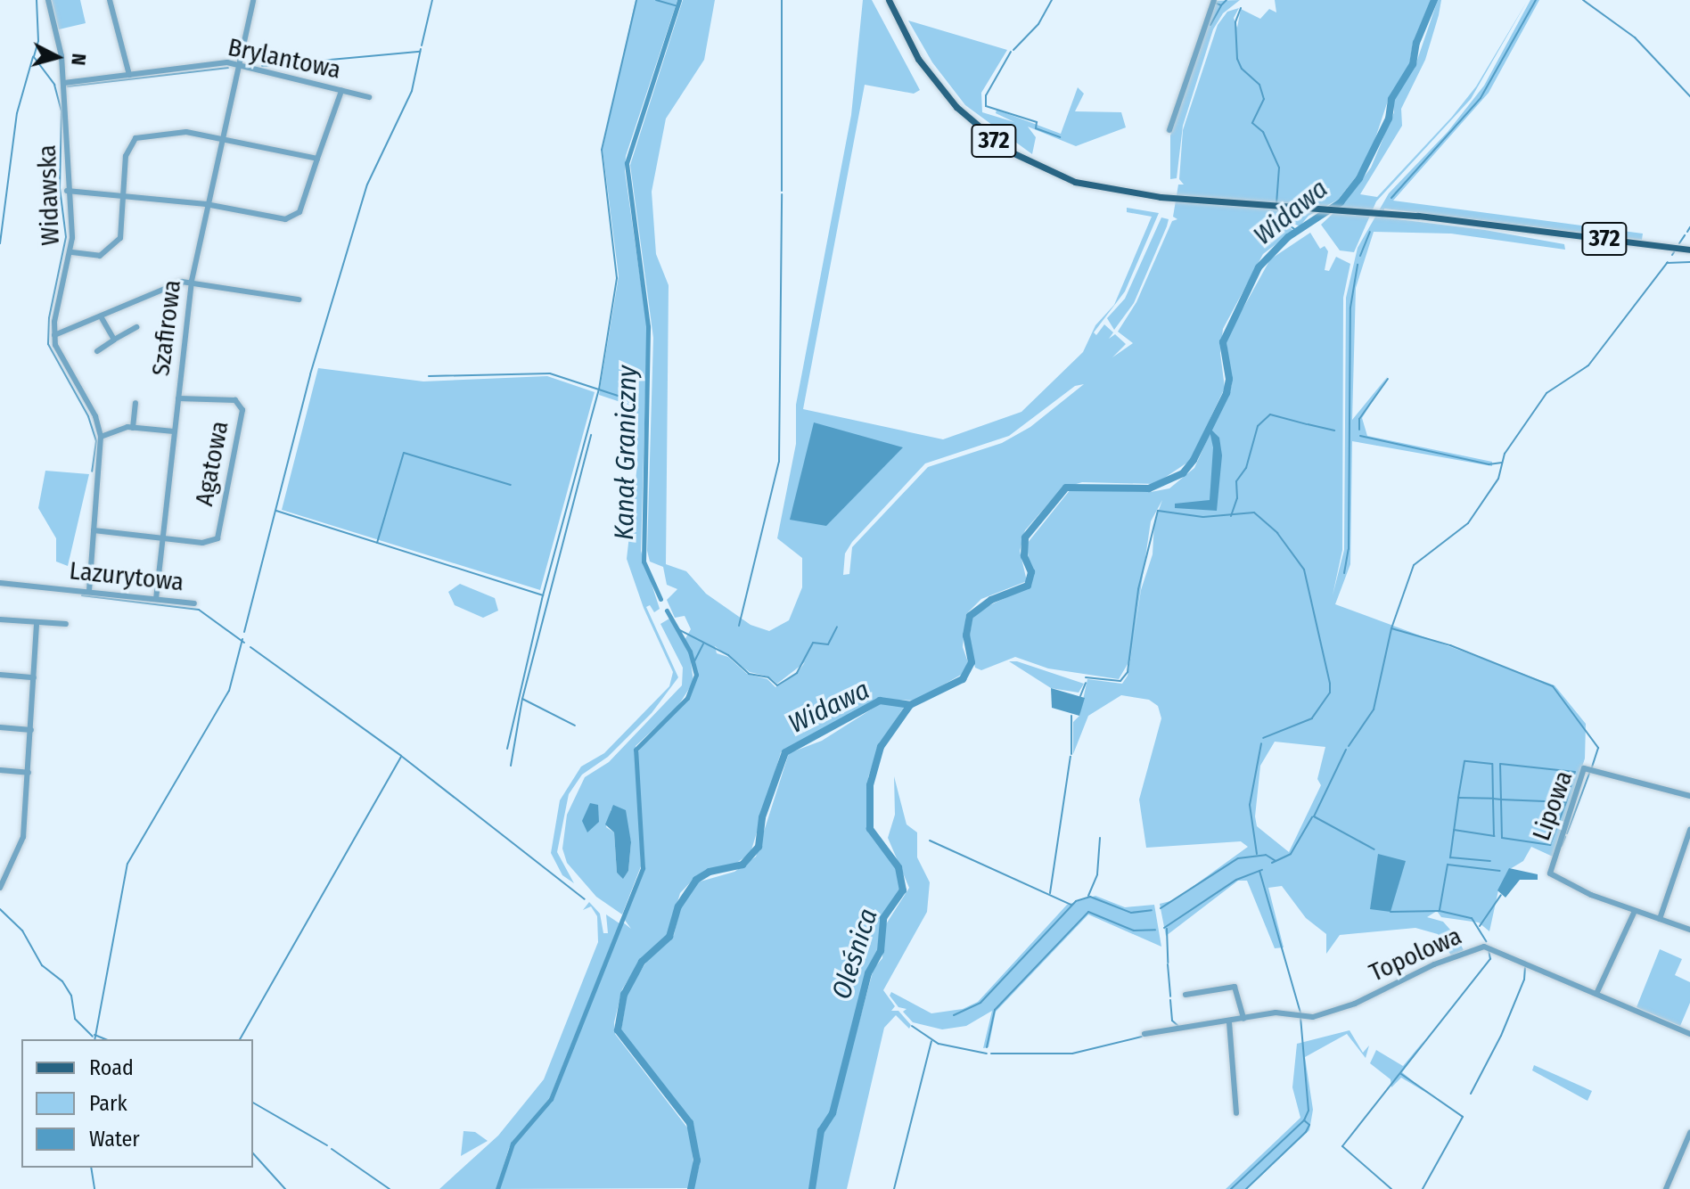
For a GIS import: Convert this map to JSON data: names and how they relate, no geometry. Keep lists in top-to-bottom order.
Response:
{
  "streets": {
    "main road": ["372"],
    "street": [
      "Brylantowa",
      "Widawska",
      "Szafirowa",
      "Agatowa",
      "Lazurytowa",
      "Lipowa",
      "Topolowa"
    ]
  },
  "crossings": [
    ["Brylantowa", "Widawska"],
    ["Brylantowa", "Szafirowa"],
    ["Szafirowa", "Agatowa"],
    ["Szafirowa", "Lazurytowa"]
  ],
  "water": ["Widawa", "Kanał Graniczny", "Oleśnica"],
  "legend": ["Road", "Park", "Water"],
  "north": "right"
}
